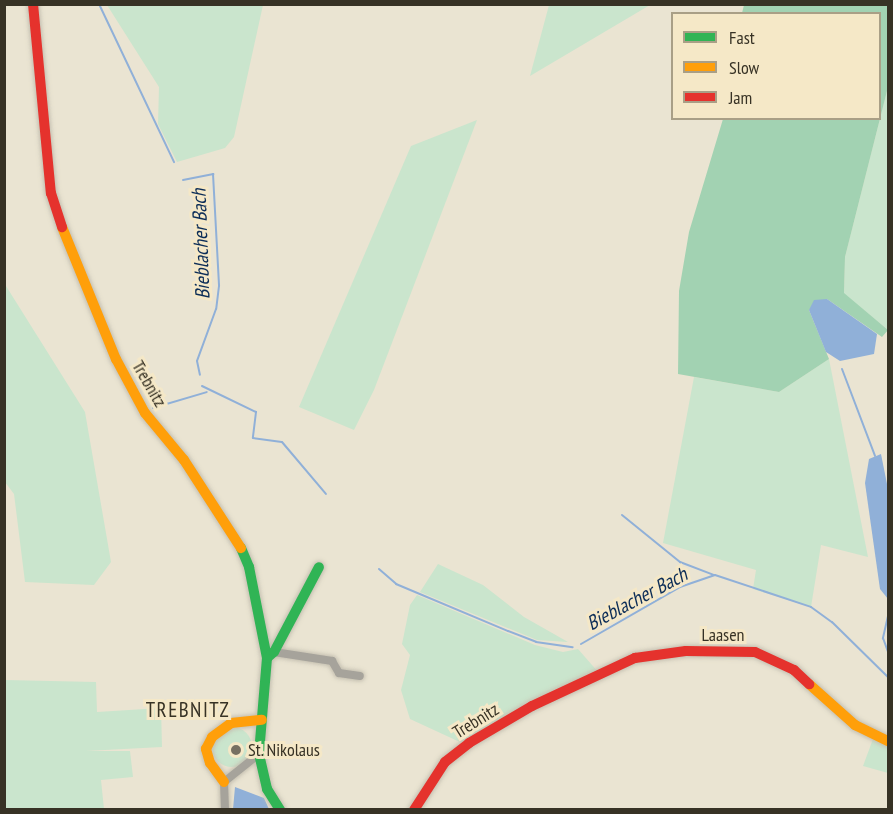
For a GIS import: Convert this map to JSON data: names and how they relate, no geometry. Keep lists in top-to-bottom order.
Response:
{
  "streets": {
    "street": ["Trebnitz", "Laasen"]
  },
  "crossings": [
    ["Trebnitz", "Laasen"]
  ],
  "districts": ["TREBNITZ"],
  "water": ["Bieblacher Bach"],
  "places": ["St. Nikolaus"],
  "legend": ["Fast", "Slow", "Jam"]
}
